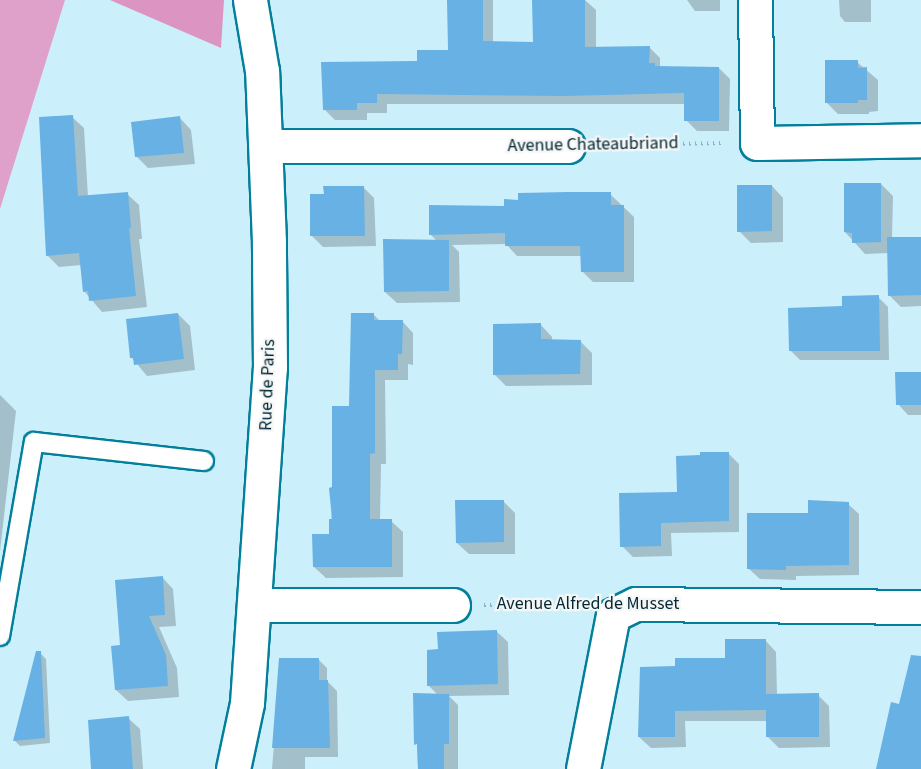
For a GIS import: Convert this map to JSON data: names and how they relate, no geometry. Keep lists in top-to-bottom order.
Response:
{
  "streets": {
    "street": ["Avenue Chateaubriand", "Rue de Paris", "Avenue Alfred de Musset"]
  },
  "crossings": [
    ["Avenue Chateaubriand", "Rue de Paris"]
  ]
}
